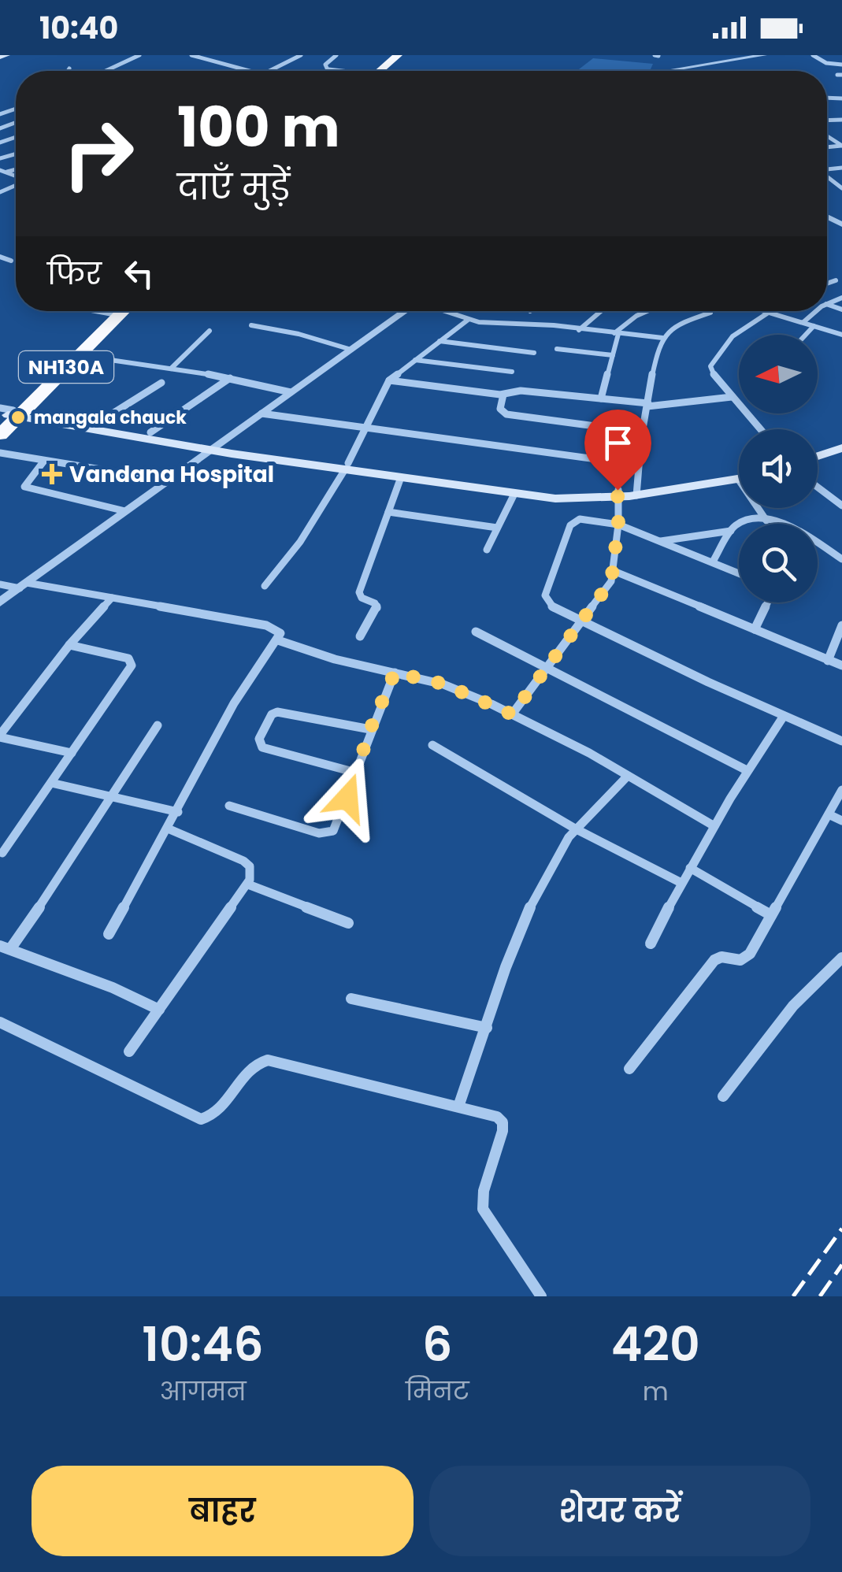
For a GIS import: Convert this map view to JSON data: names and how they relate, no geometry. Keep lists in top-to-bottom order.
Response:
{
  "streets": {
    "highway": ["NH130A"]
  },
  "places": {
    "other": ["mangala chauck"],
    "health": ["Vandana Hospital"]
  },
  "north": "left",
  "page": {
    "status": "10:40",
    "turn": ["100 m", "दाएँ मुड़ें"],
    "then": "फिर",
    "eta": [
      "10:46",
      "आगमन",
      "6",
      "मिनट",
      "420",
      "m"
    ],
    "buttons": ["बाहर", "शेयर करें"]
  }
}
